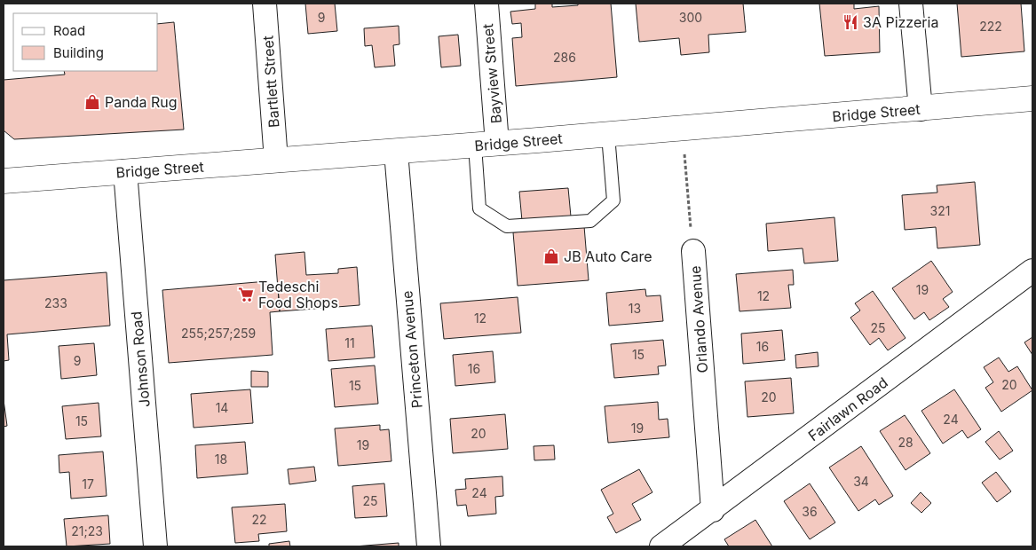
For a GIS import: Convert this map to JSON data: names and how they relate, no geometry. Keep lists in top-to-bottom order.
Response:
{
  "streets": {
    "main road": ["Bridge Street"],
    "street": [
      "Bayview Street",
      "Bartlett Street",
      "Orlando Avenue",
      "Princeton Avenue",
      "Johnson Road",
      "Fairlawn Road"
    ]
  },
  "crossings": [
    ["Bayview Street", "Bridge Street"],
    ["Bartlett Street", "Bridge Street"],
    ["Bridge Street", "Orlando Avenue"],
    ["Bridge Street", "Princeton Avenue"],
    ["Bridge Street", "Johnson Road"],
    ["Orlando Avenue", "Fairlawn Road"]
  ],
  "places": {
    "restaurant": ["3A Pizzeria"],
    "shop": ["Panda Rug", "JB Auto Care"],
    "supermarket": ["Tedeschi Food Shops"]
  },
  "house_numbers": [
    "9",
    "300",
    "222",
    "286",
    "321",
    "19",
    "12",
    "233",
    "13",
    "12",
    "25",
    "255;257;259",
    "11",
    "16",
    "15",
    "9",
    "16",
    "20",
    "15",
    "20",
    "14",
    "24",
    "15",
    "19",
    "20",
    "28",
    "19",
    "18",
    "34",
    "17",
    "24",
    "25",
    "36",
    "22",
    "21;23"
  ],
  "legend": ["Road", "Building"]
}
